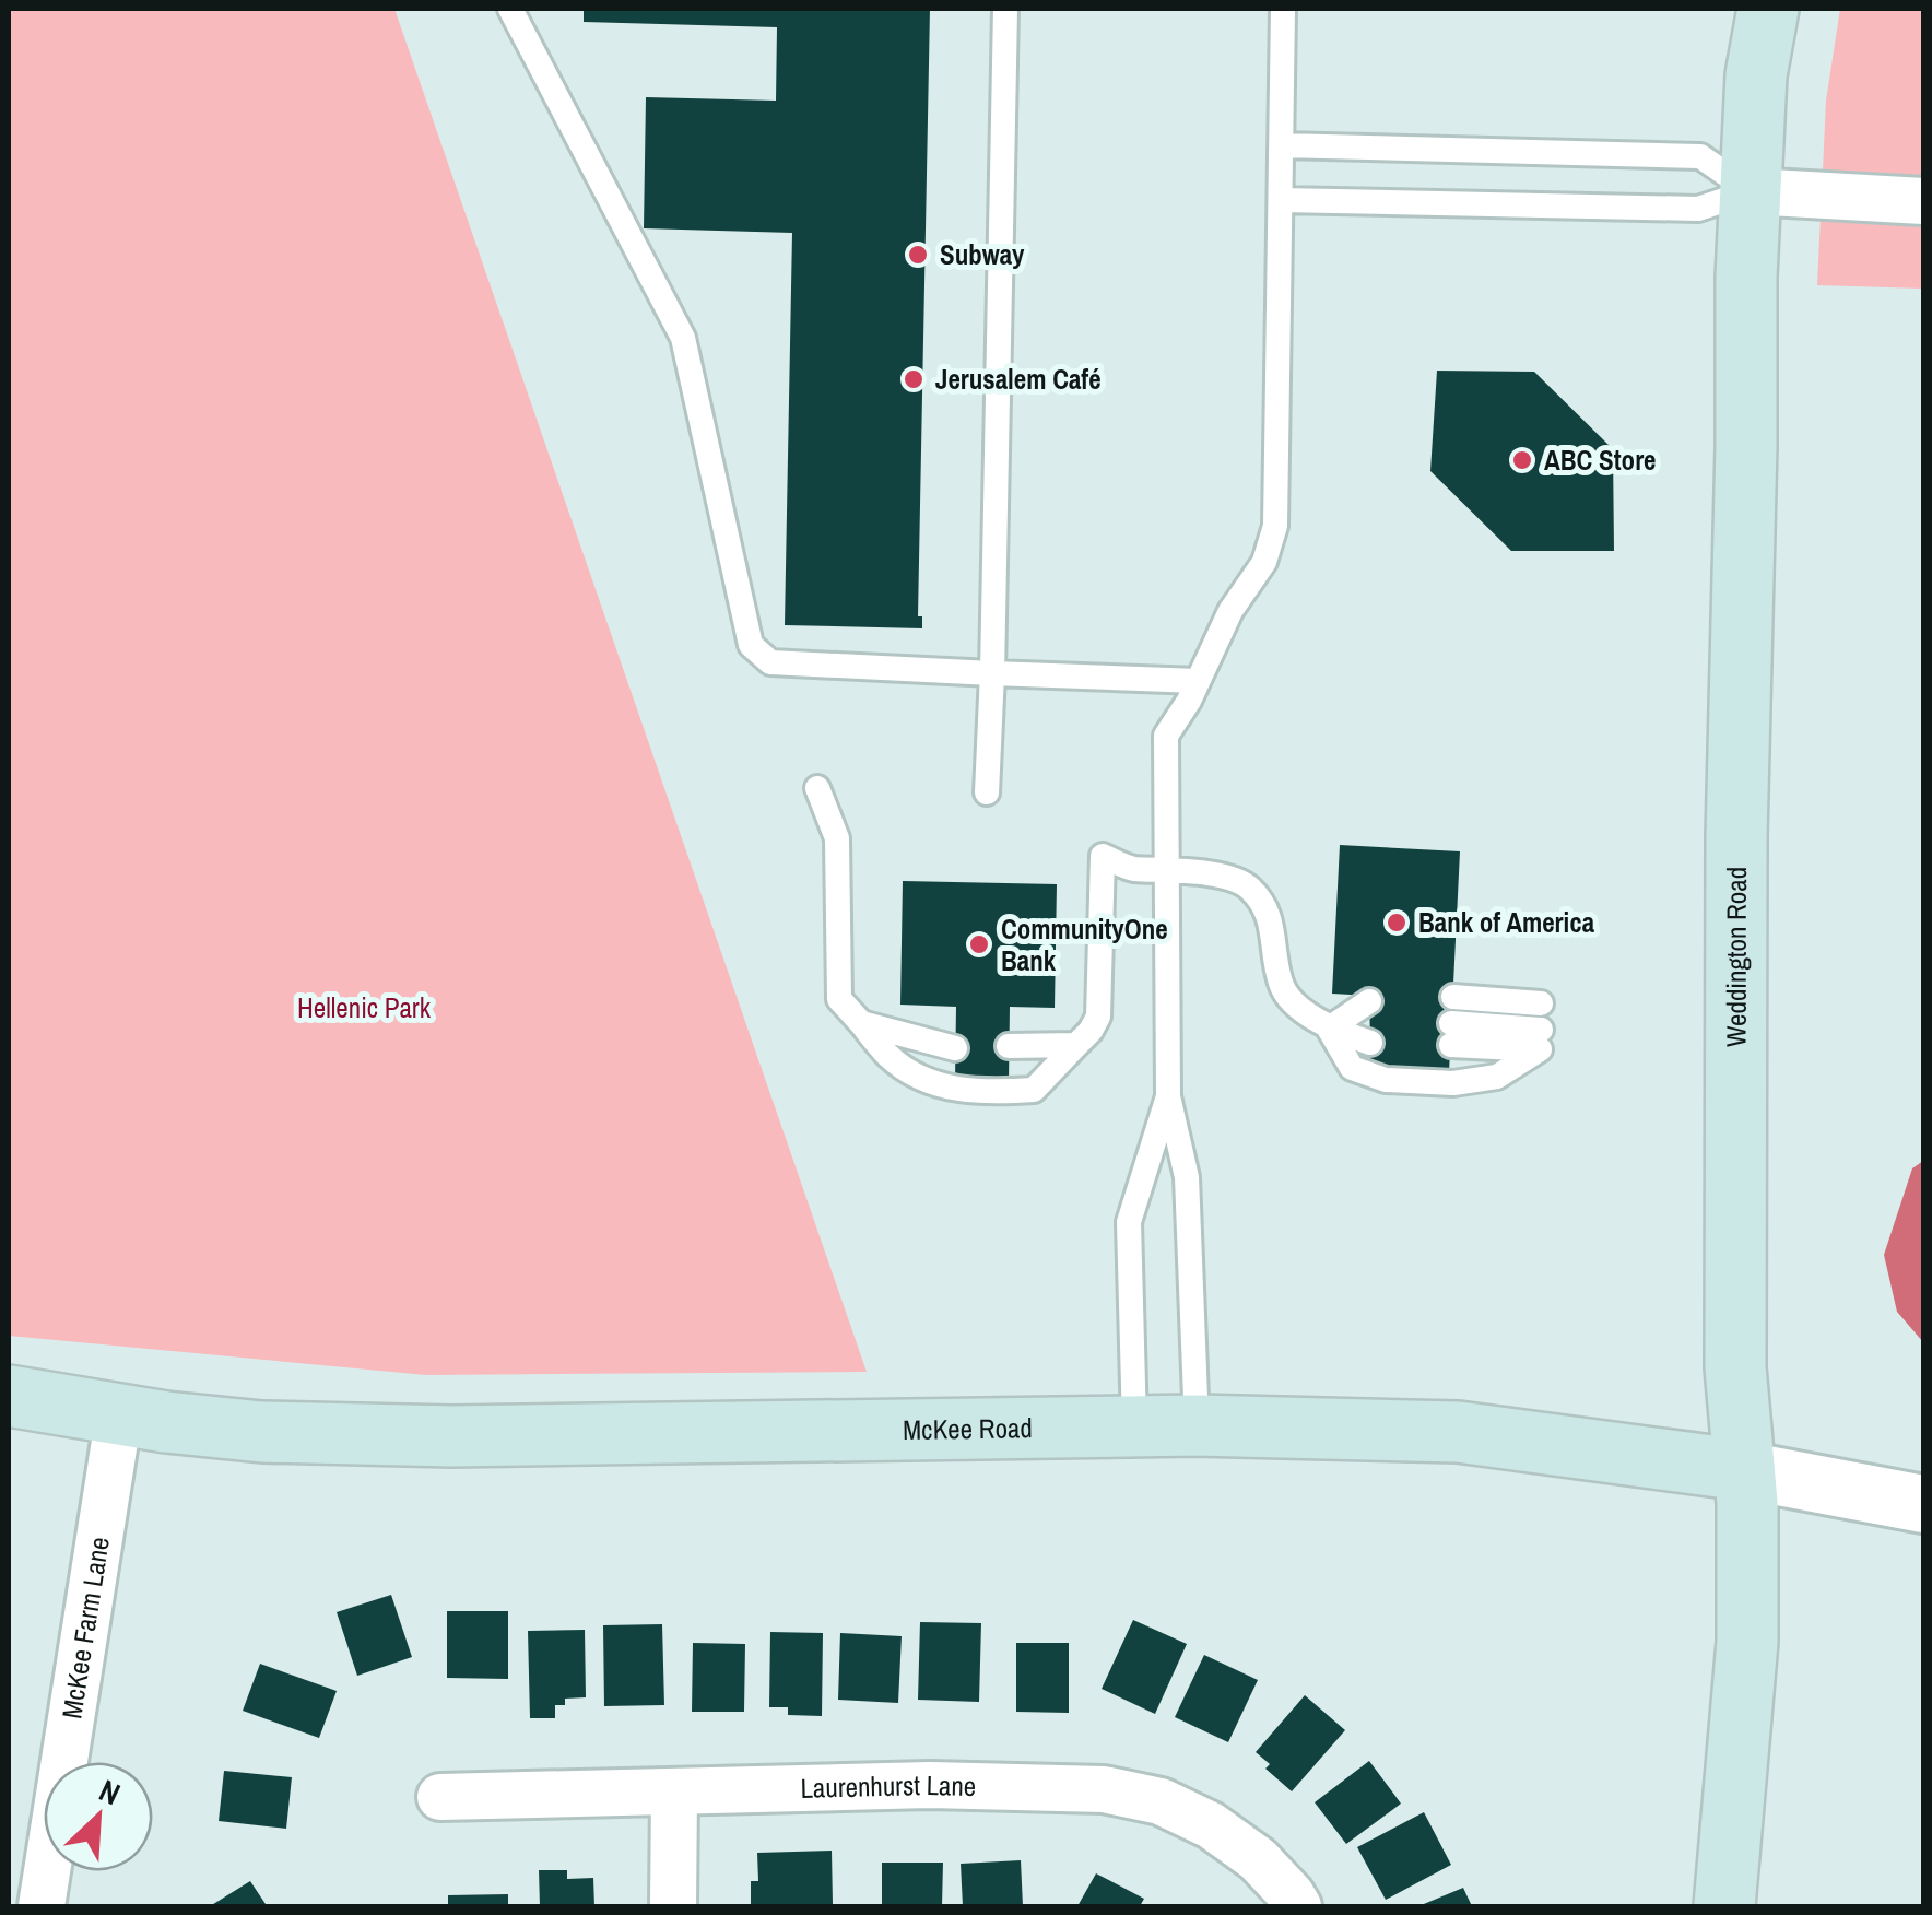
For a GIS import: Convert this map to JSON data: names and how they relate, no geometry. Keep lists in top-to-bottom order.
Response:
{
  "streets": {
    "main road": ["Weddington Road", "McKee Road"],
    "street": ["McKee Farm Lane", "Laurenhurst Lane"]
  },
  "crossings": [
    ["Weddington Road", "McKee Road"],
    ["McKee Road", "McKee Farm Lane"]
  ],
  "parks": ["Hellenic Park"],
  "places": [
    "Subway",
    "Jerusalem Café",
    "ABC Store",
    "Bank of America",
    "CommunityOne Bank"
  ],
  "north": "top right"
}
